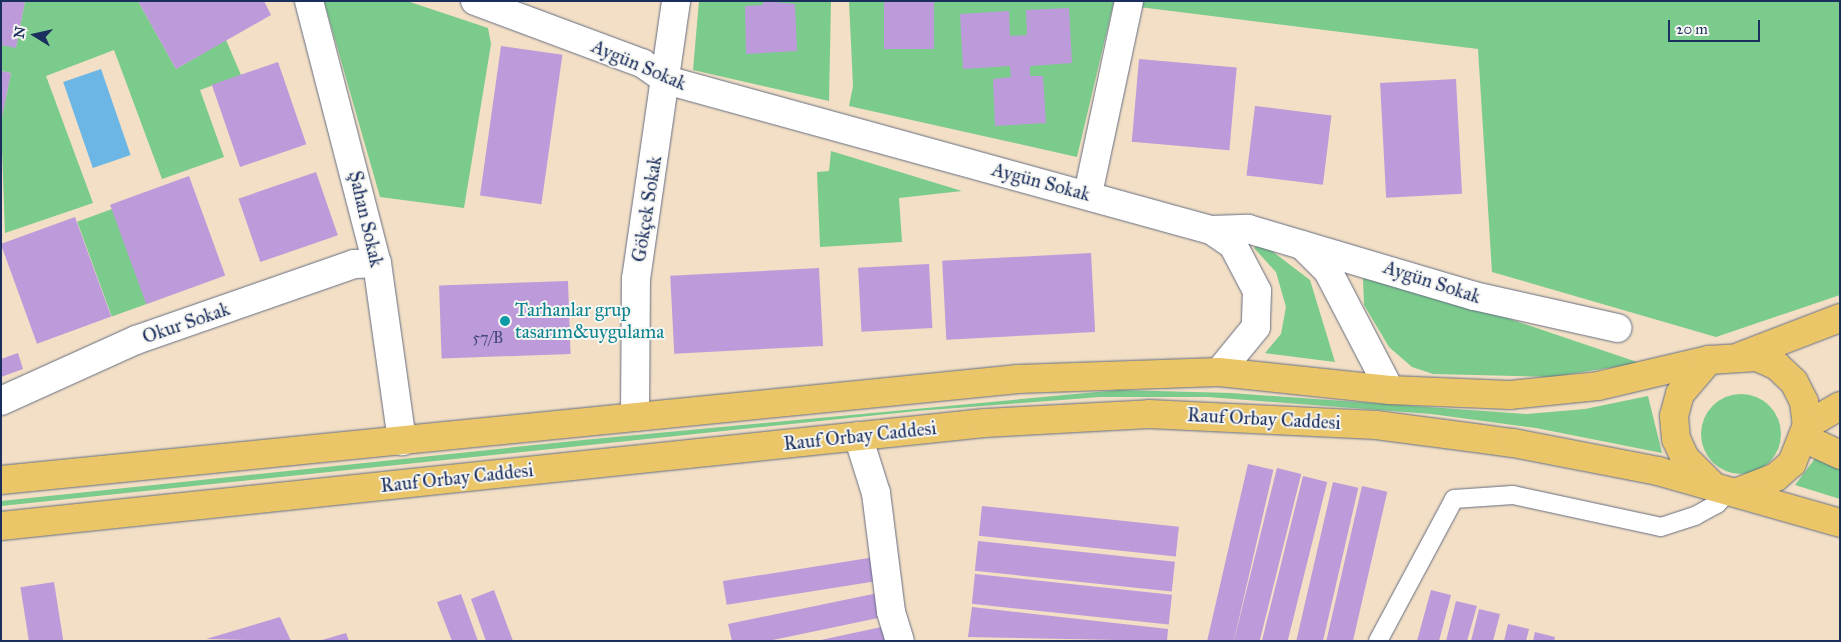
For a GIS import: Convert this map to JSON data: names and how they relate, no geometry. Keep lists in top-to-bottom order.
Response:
{
  "streets": {
    "main road": ["Rauf Orbay Caddesi"],
    "street": [
      "Aygün Sokak",
      "Gökçek Sokak",
      "Şahan Sokak",
      "Okur Sokak"
    ]
  },
  "crossings": [
    ["Aygün Sokak", "Gökçek Sokak"],
    ["Gökçek Sokak", "Rauf Orbay Caddesi"],
    ["Şahan Sokak", "Okur Sokak"],
    ["Şahan Sokak", "Rauf Orbay Caddesi"]
  ],
  "places": ["Tarhanlar grup tasarım&uygulama"],
  "house_numbers": ["57/B"],
  "scale_bar": "20 m",
  "north": "left"
}
